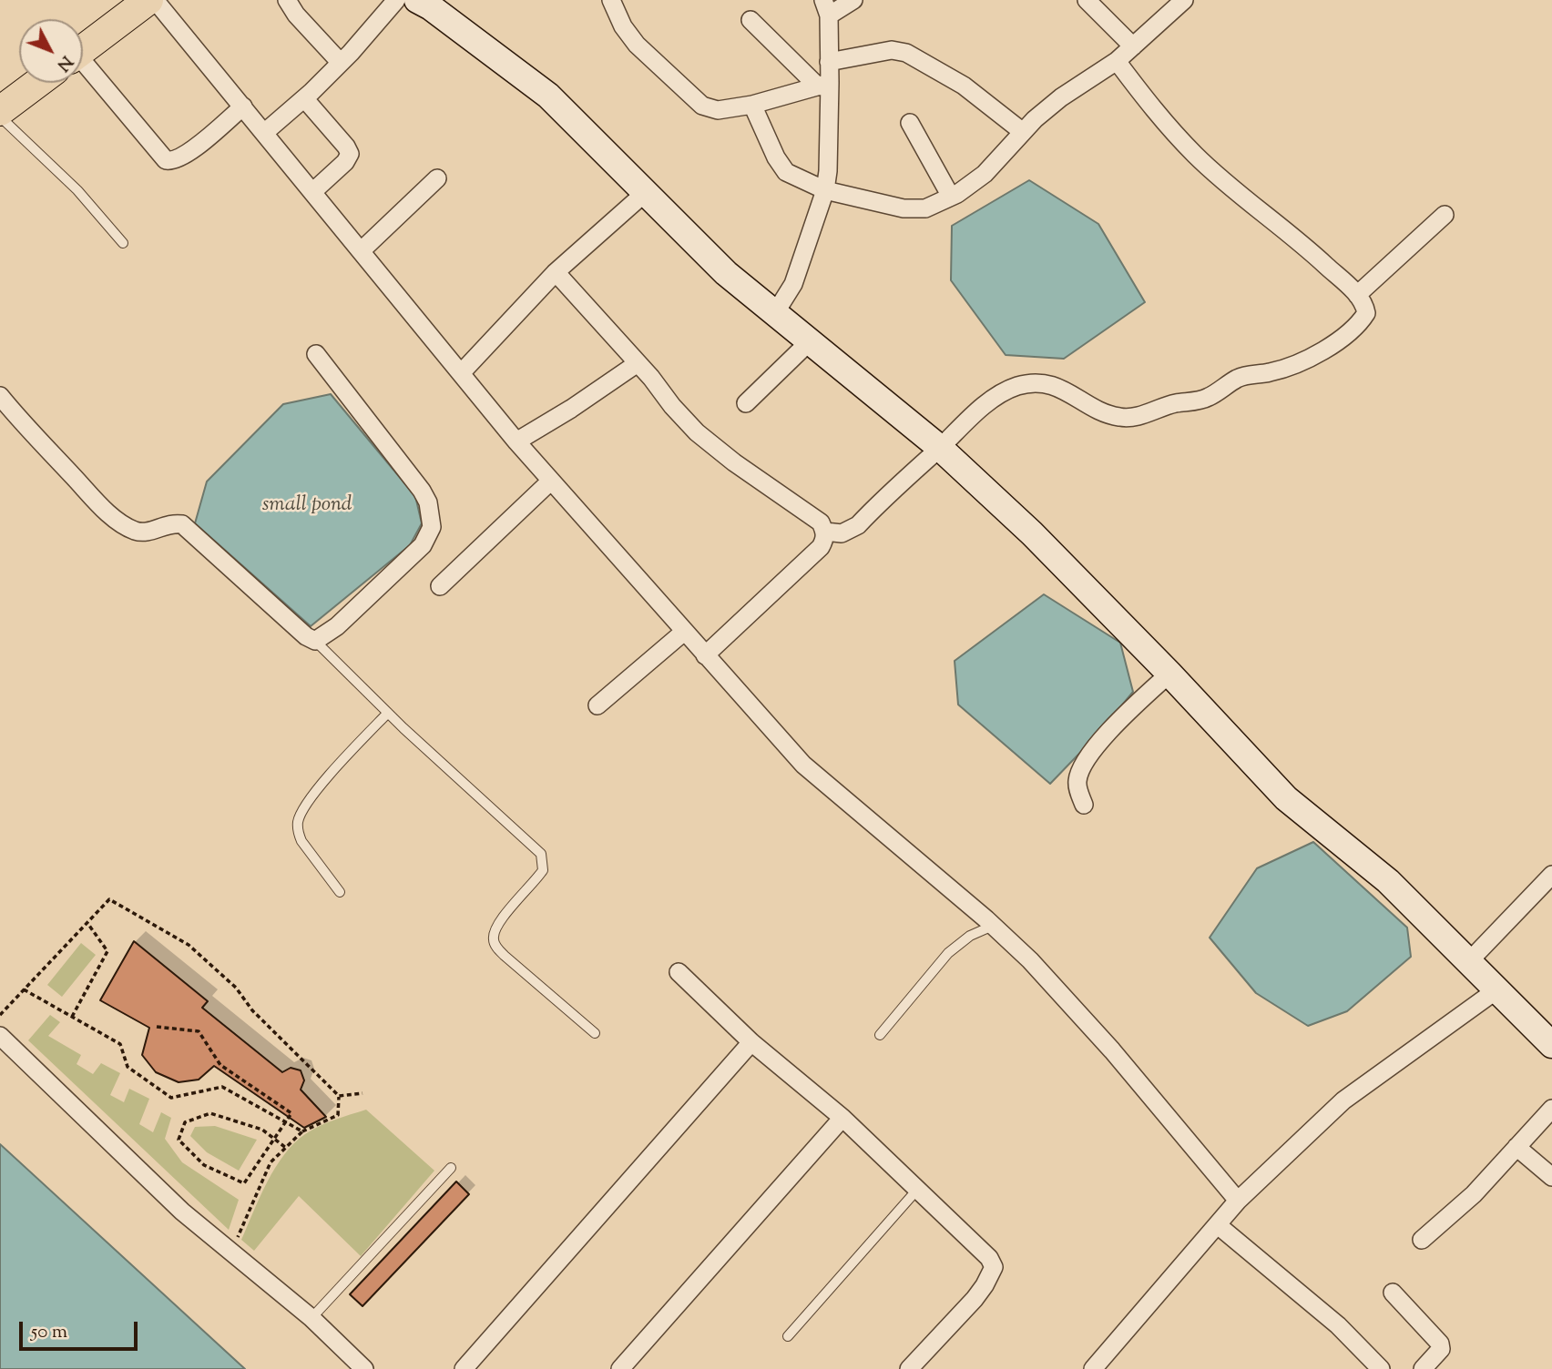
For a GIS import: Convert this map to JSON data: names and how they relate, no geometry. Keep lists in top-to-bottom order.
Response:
{
  "water": ["small pond"],
  "scale_bar": "50 m",
  "north": "bottom right"
}
